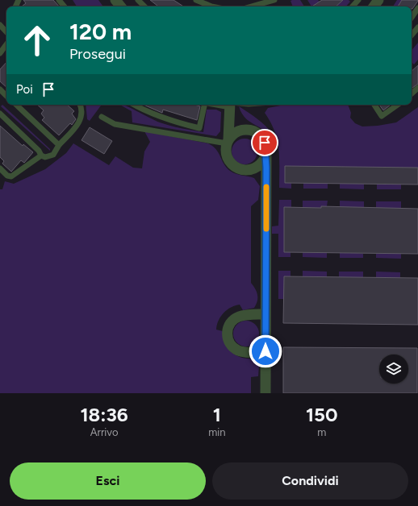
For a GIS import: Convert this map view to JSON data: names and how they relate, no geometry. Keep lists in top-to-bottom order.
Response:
{
  "page": {
    "turn": ["120 m", "Prosegui"],
    "then": "Poi",
    "eta": [
      "18:36",
      "Arrivo",
      "1",
      "min",
      "150",
      "m"
    ],
    "buttons": ["Esci", "Condividi"]
  }
}
